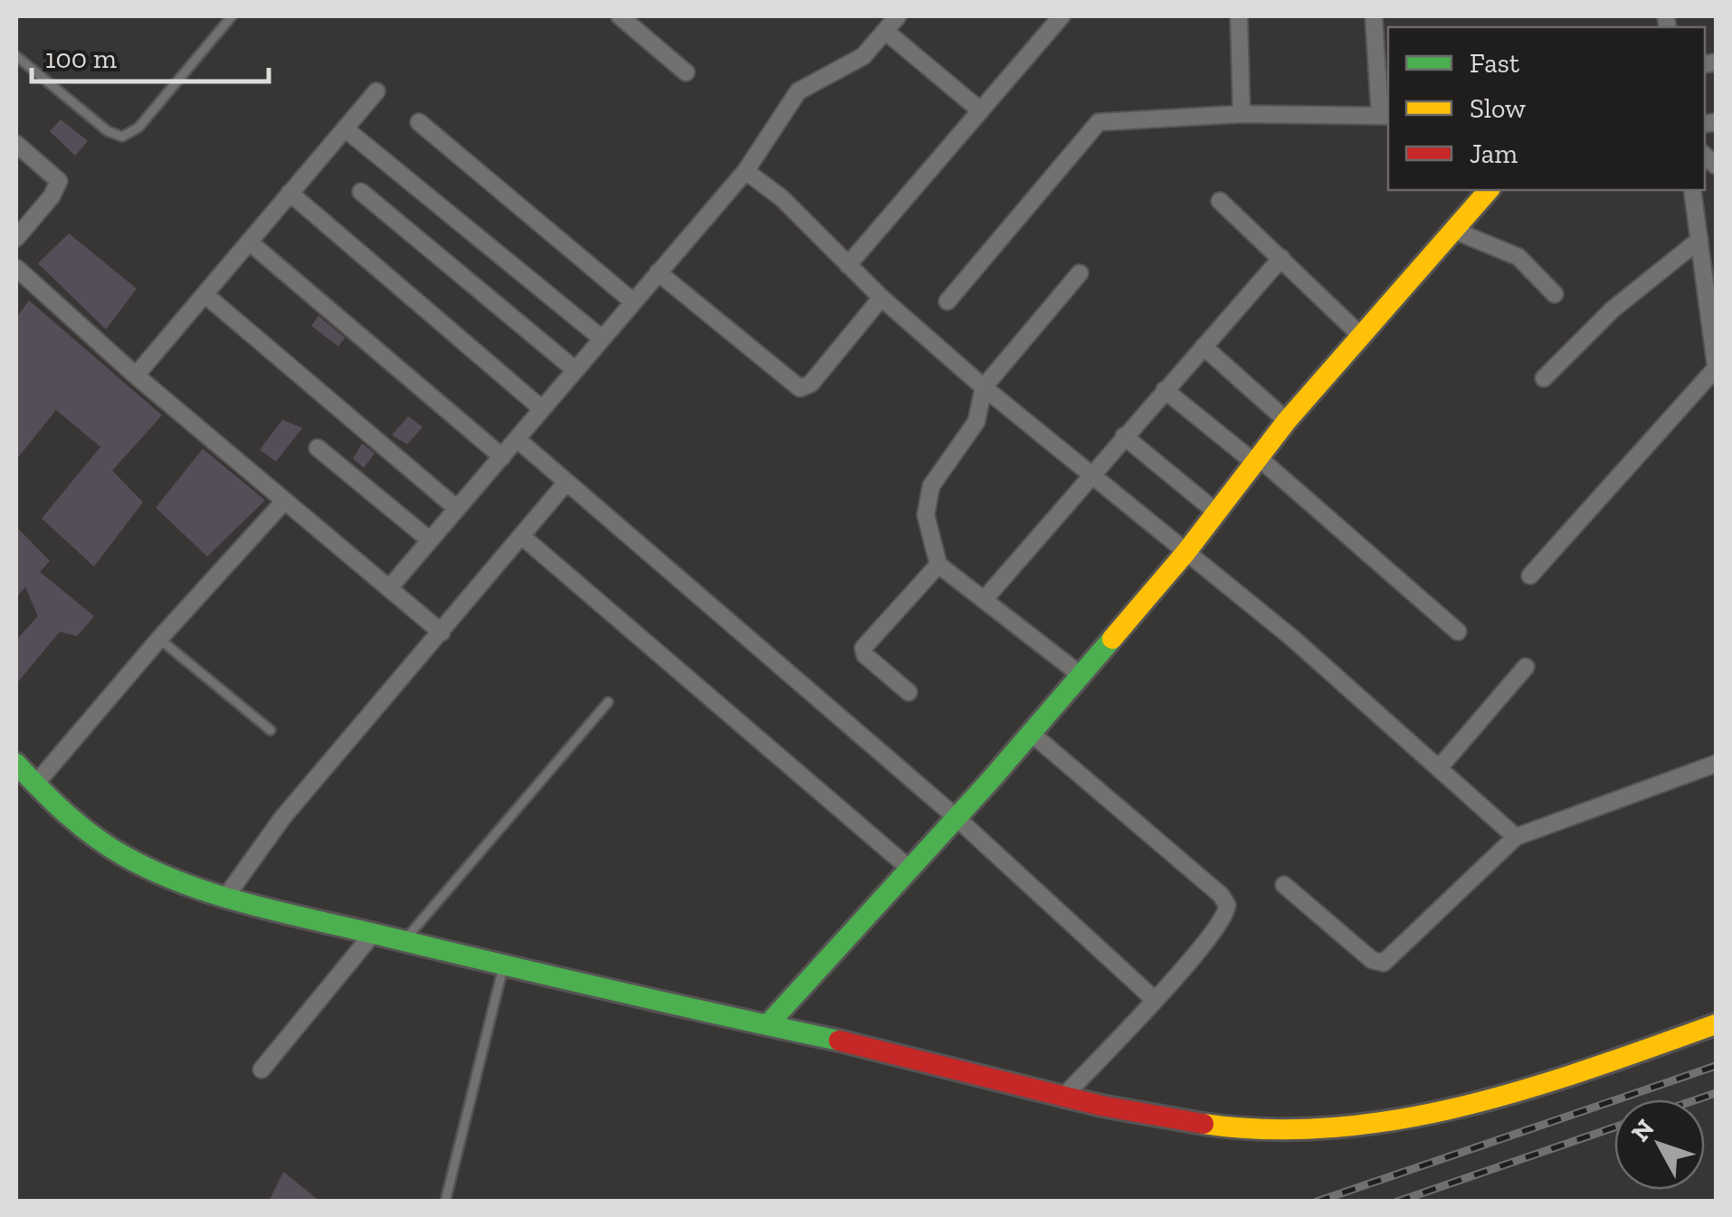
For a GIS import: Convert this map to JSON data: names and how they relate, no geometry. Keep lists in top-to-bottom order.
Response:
{
  "legend": ["Fast", "Slow", "Jam"],
  "scale_bar": "100 m",
  "north": "top left"
}
